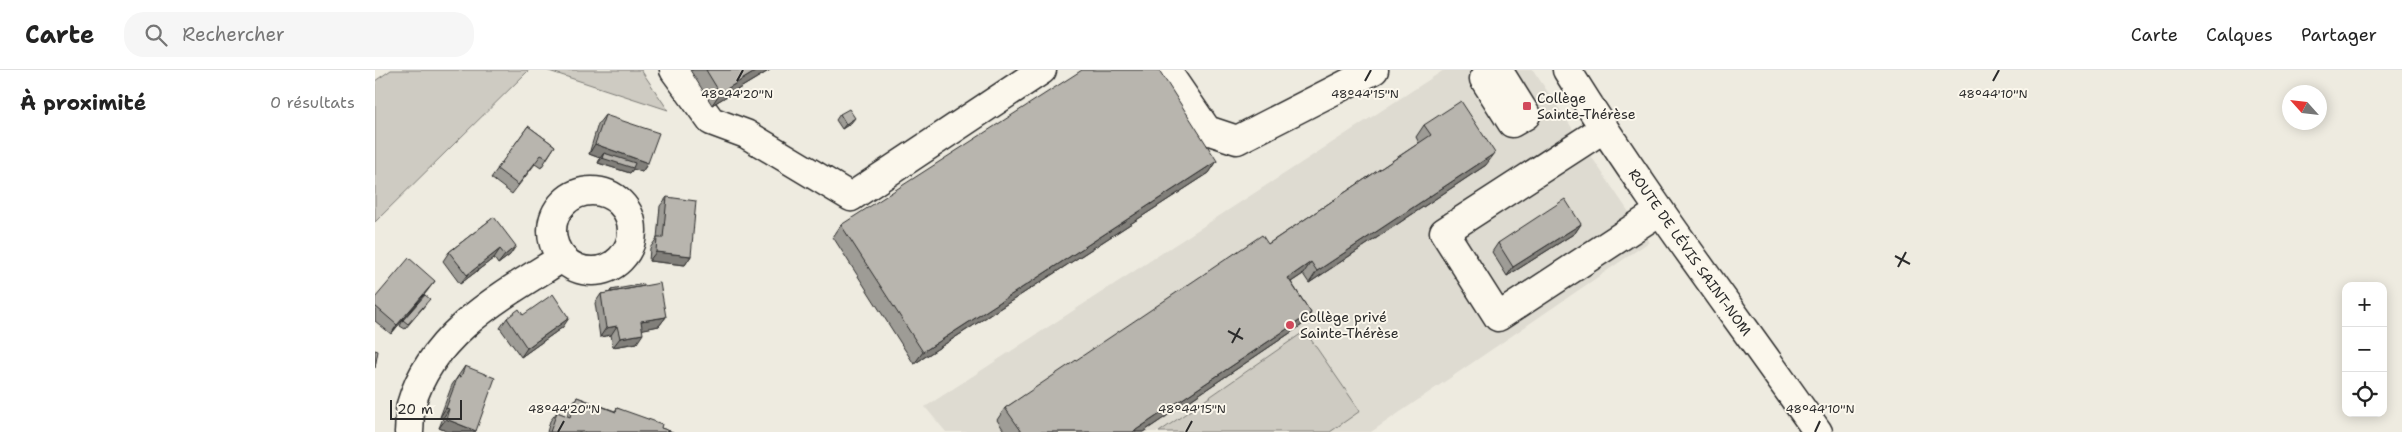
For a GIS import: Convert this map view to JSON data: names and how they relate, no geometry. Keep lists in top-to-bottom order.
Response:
{
  "streets": {
    "street": ["ROUTE DE LÉVIS SAINT-NOM"]
  },
  "places": {
    "transit": ["Collège Sainte-Thérèse"],
    "other": ["Collège privé Sainte-Thérèse"]
  },
  "scale_bar": "20 m",
  "north": "top left",
  "page": {
    "header": "Carte",
    "search": "Rechercher",
    "nav": ["Carte", "Calques", "Partager"],
    "heading": ["À proximité", "0 résultats"],
    "map_buttons": ["+", "−"],
    "scale": "20 m"
  },
  "coordinates": ["48°44'20\"N", "48°44'15\"N", "48°44'10\"N"]
}
